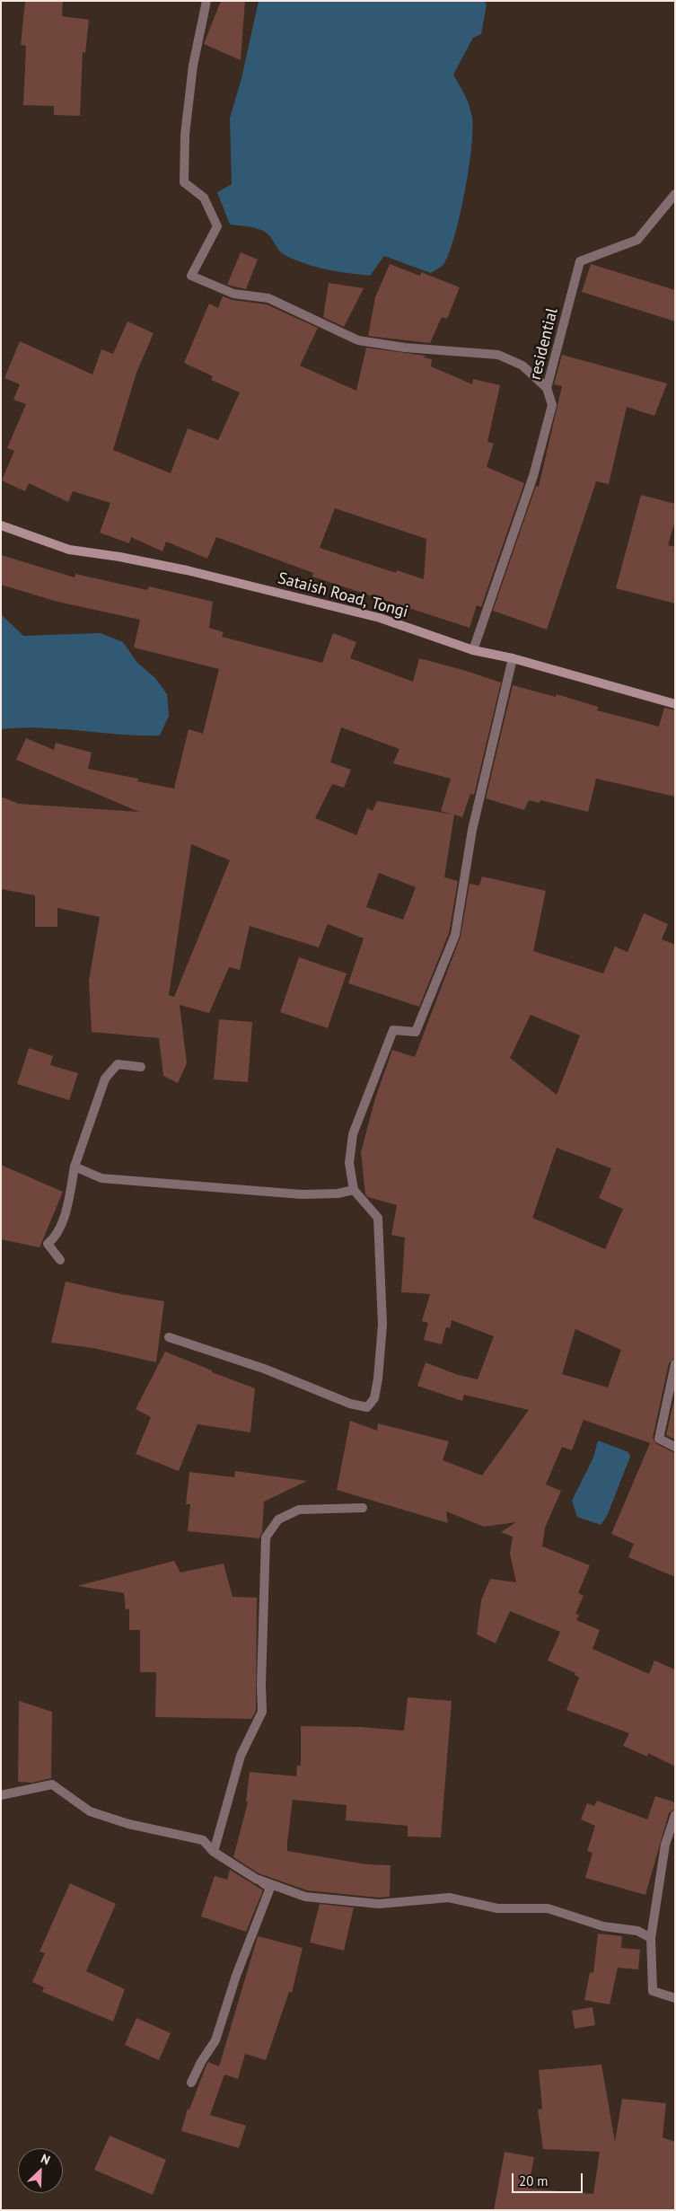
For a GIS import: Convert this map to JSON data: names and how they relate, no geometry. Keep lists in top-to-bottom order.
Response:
{
  "streets": {
    "street": ["residential", "Sataish Road, Tongi"]
  },
  "crossings": [
    ["residential", "Sataish Road, Tongi"]
  ],
  "scale_bar": "20 m",
  "north": "top right"
}
